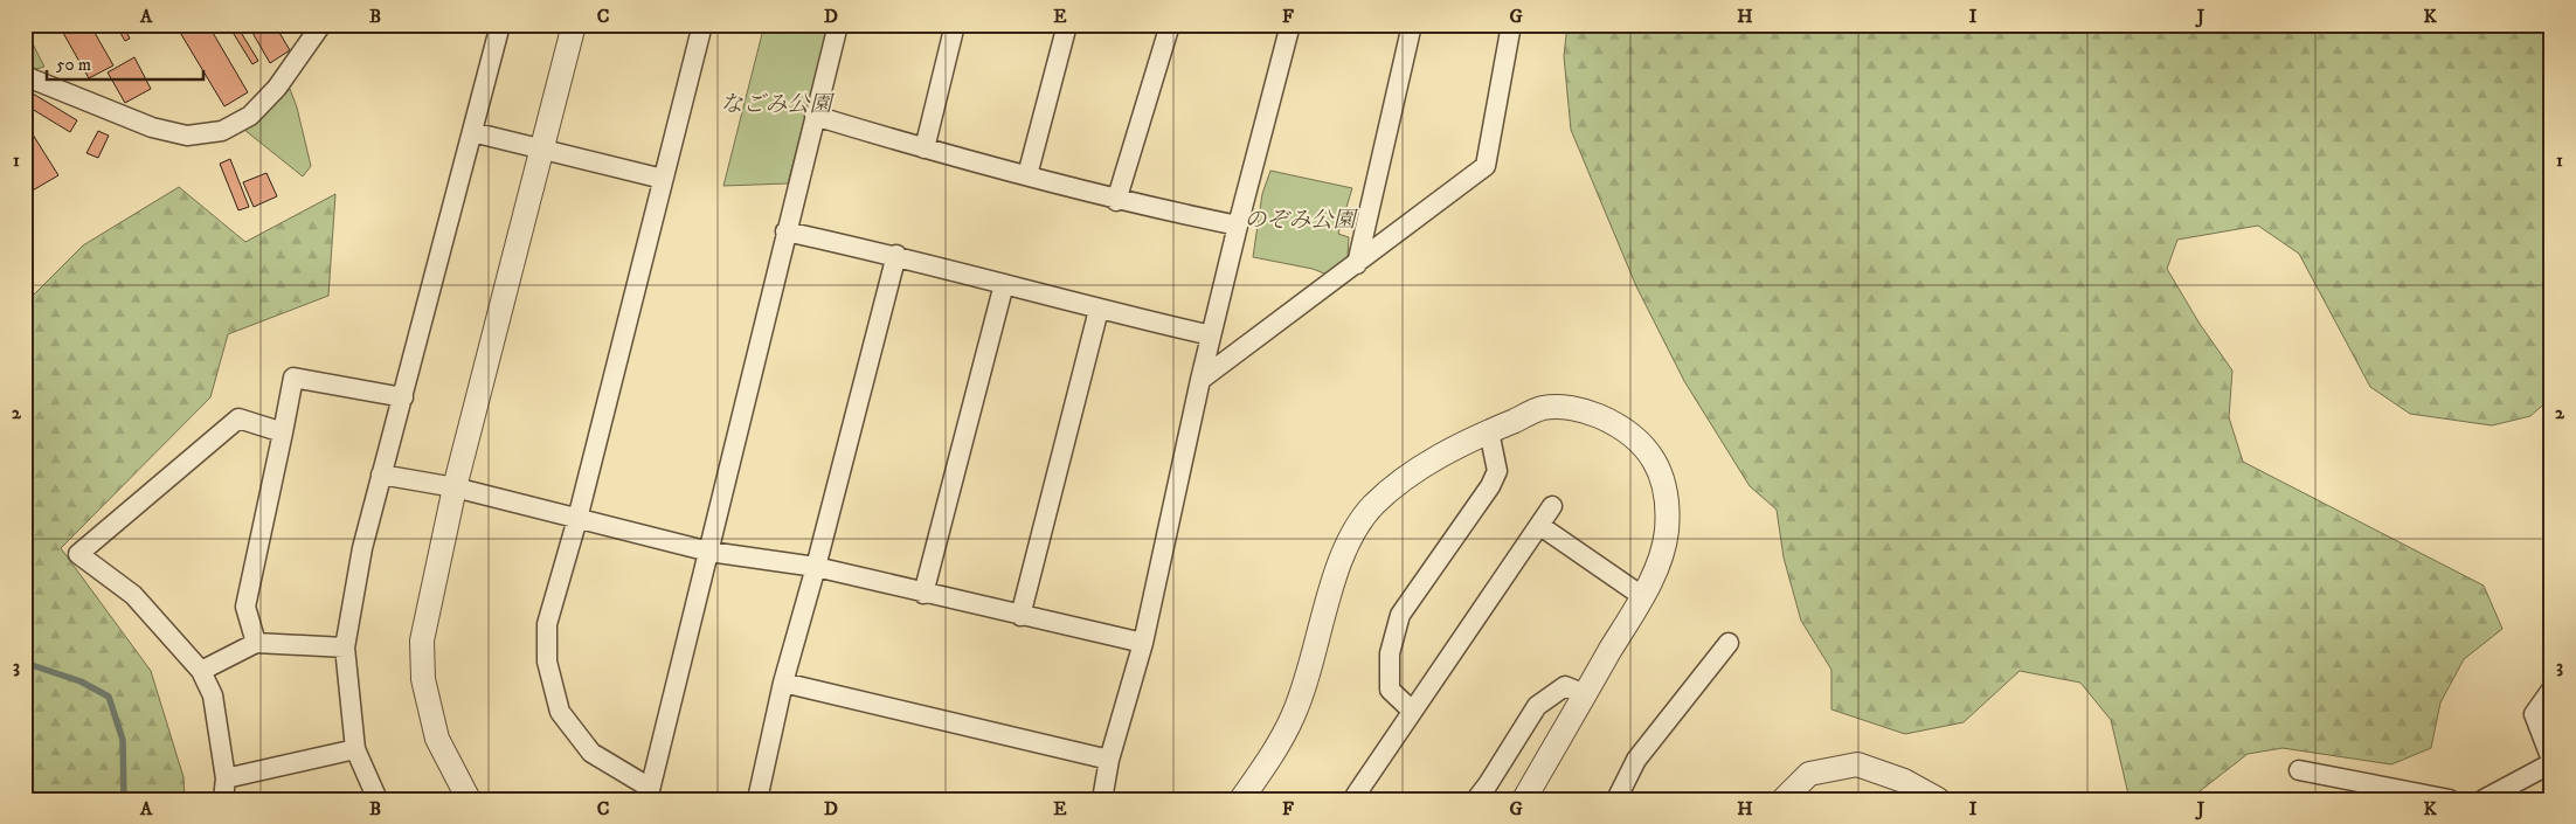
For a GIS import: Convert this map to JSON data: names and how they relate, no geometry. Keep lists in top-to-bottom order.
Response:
{
  "parks": ["なごみ公園", "のぞみ公園"],
  "scale_bar": "50 m",
  "grid": {
    "columns": [
      "A",
      "B",
      "C",
      "D",
      "E",
      "F",
      "G",
      "H",
      "I",
      "J",
      "K"
    ],
    "rows": ["1", "2", "3"]
  }
}
